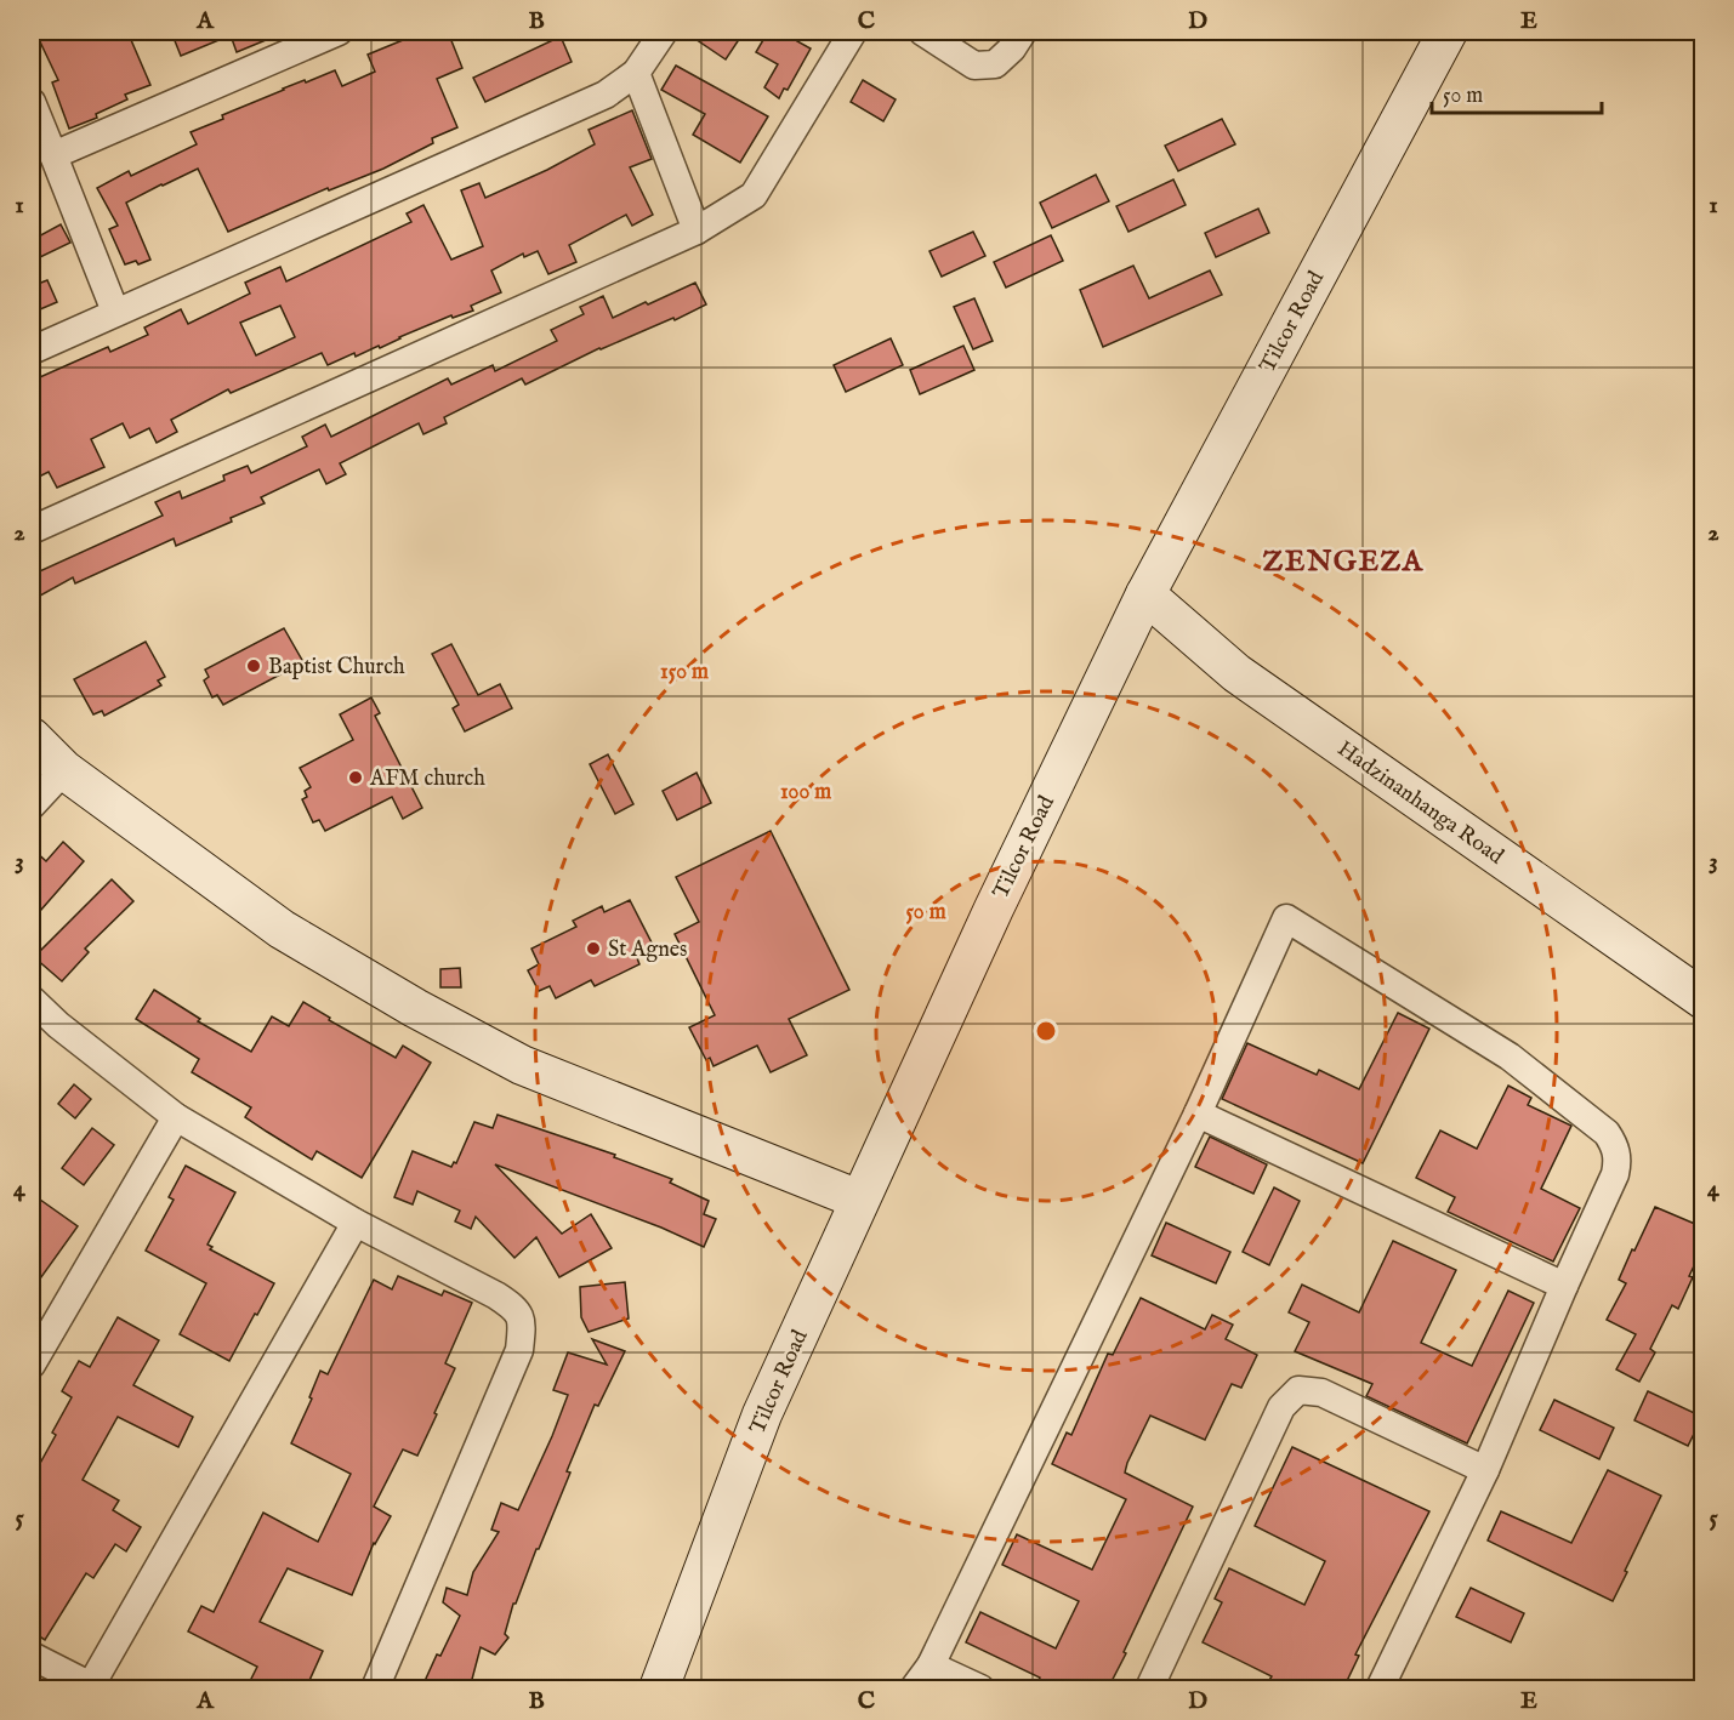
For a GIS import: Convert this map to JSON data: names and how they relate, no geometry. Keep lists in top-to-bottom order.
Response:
{
  "streets": {
    "street": ["Tilcor Road", "Hadzinanhanga Road"]
  },
  "crossings": [
    ["Tilcor Road", "Hadzinanhanga Road"]
  ],
  "districts": ["ZENGEZA"],
  "places": ["Baptist Church", "AFM church", "St Agnes"],
  "scale_bar": "50 m",
  "grid": {
    "columns": [
      "A",
      "B",
      "C",
      "D",
      "E"
    ],
    "rows": [
      "1",
      "2",
      "3",
      "4",
      "5"
    ]
  },
  "rings": ["150 m", "100 m", "50 m"]
}
